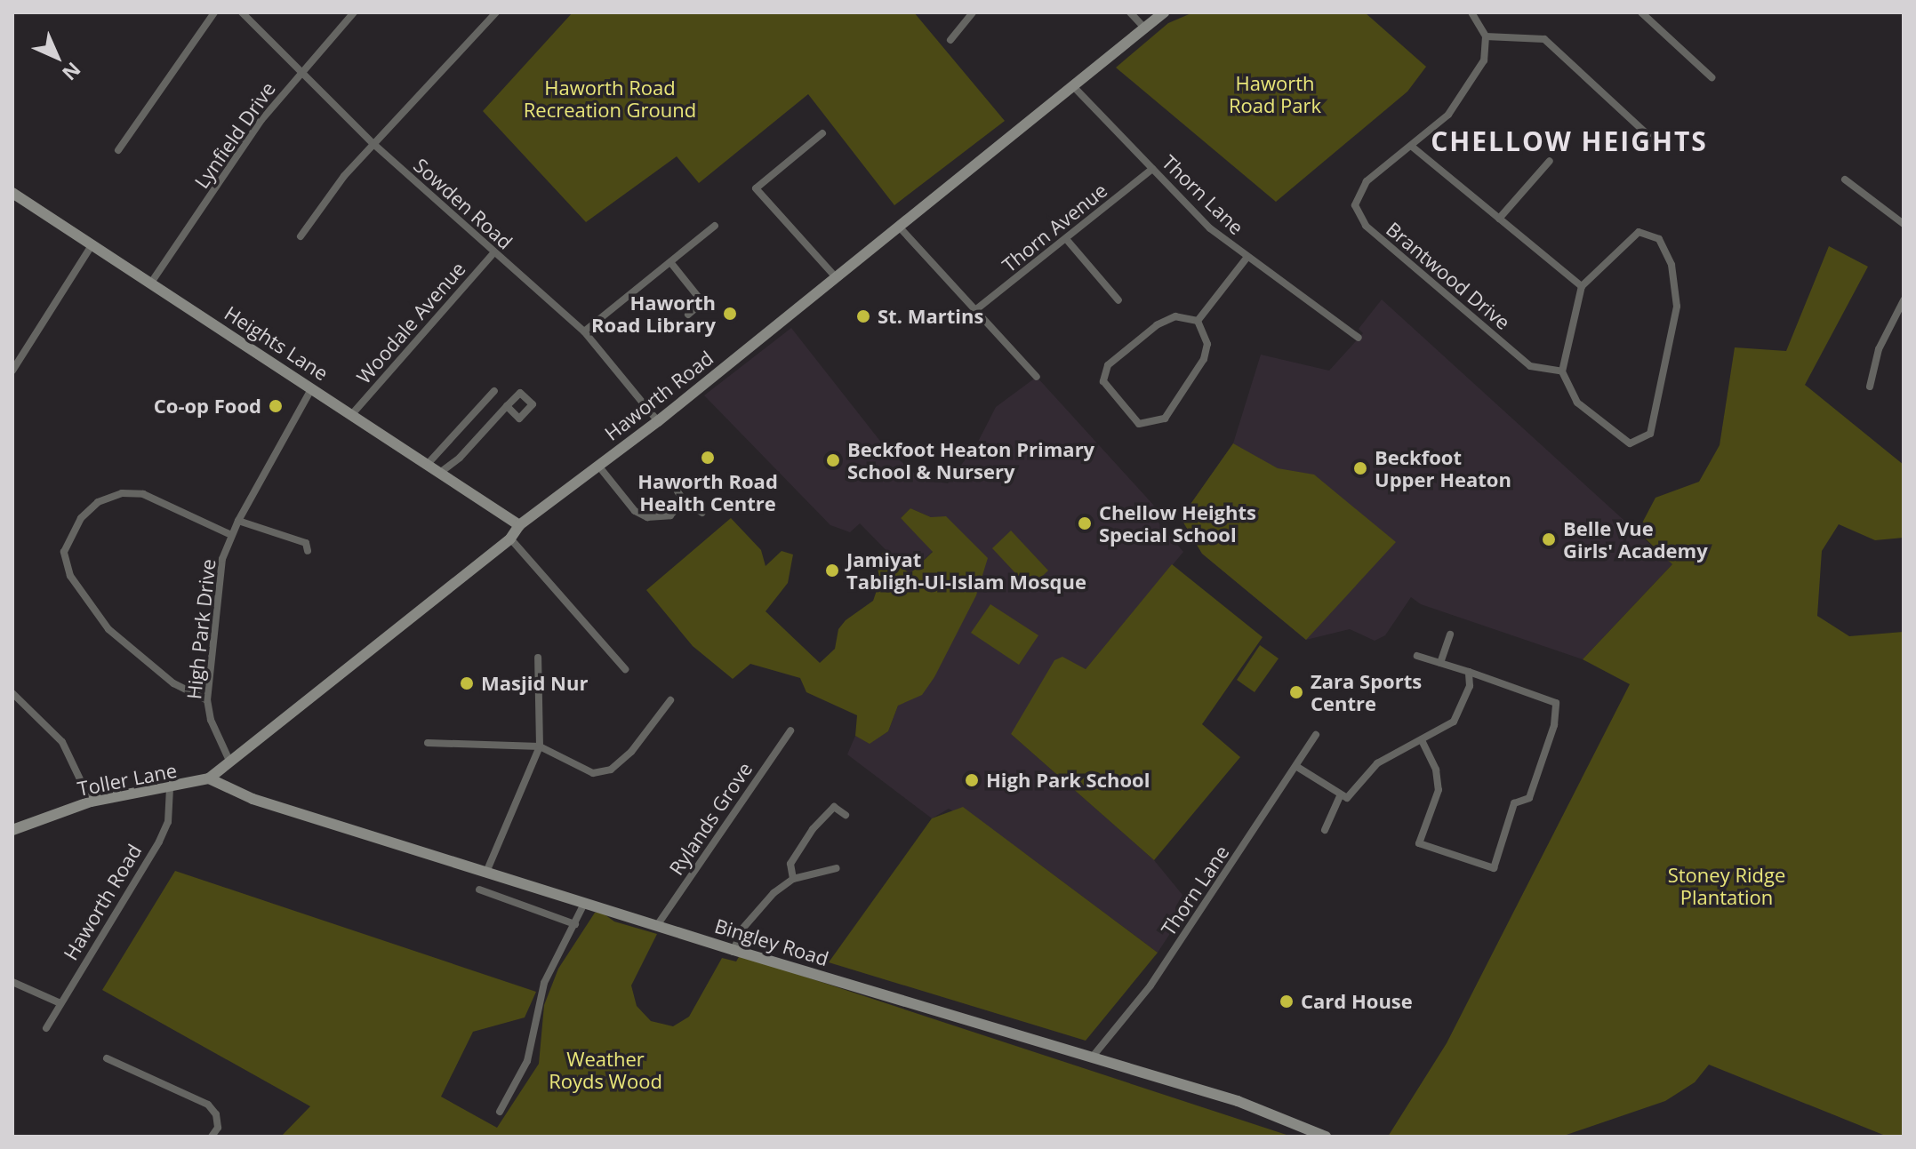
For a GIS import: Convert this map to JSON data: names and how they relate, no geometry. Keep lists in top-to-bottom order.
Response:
{
  "streets": {
    "main road": [
      "Heights Lane",
      "Haworth Road",
      "Toller Lane",
      "Bingley Road"
    ],
    "street": [
      "Lynfield Drive",
      "Thorn Lane",
      "Sowden Road",
      "Thorn Avenue",
      "Brantwood Drive",
      "Woodale Avenue",
      "High Park Drive",
      "Rylands Grove"
    ]
  },
  "crossings": [
    ["Lynfield Drive", "Sowden Road"],
    ["Lynfield Drive", "Heights Lane"],
    ["Thorn Lane", "Thorn Avenue"],
    ["Thorn Lane", "Haworth Road"],
    ["Thorn Lane", "Bingley Road"],
    ["Sowden Road", "Woodale Avenue"],
    ["Sowden Road", "Haworth Road"],
    ["Woodale Avenue", "Heights Lane"],
    ["Heights Lane", "Haworth Road"],
    ["Heights Lane", "High Park Drive"],
    ["Haworth Road", "High Park Drive"],
    ["Haworth Road", "Toller Lane"],
    ["Haworth Road", "Bingley Road"],
    ["Toller Lane", "Bingley Road"],
    ["Rylands Grove", "Bingley Road"]
  ],
  "districts": ["CHELLOW HEIGHTS"],
  "parks": [
    "Haworth Road Park",
    "Haworth Road Recreation Ground",
    "Stoney Ridge Plantation",
    "Weather Royds Wood"
  ],
  "places": [
    "Haworth Road Library",
    "St. Martins",
    "Co-op Food",
    "Haworth Road Health Centre",
    "Beckfoot Heaton Primary School & Nursery",
    "Beckfoot Upper Heaton",
    "Chellow Heights Special School",
    "Belle Vue Girls' Academy",
    "Jamiyat Tabligh-Ul-Islam Mosque",
    "Masjid Nur",
    "Zara Sports Centre",
    "High Park School",
    "Card House"
  ],
  "north": "bottom right"
}
